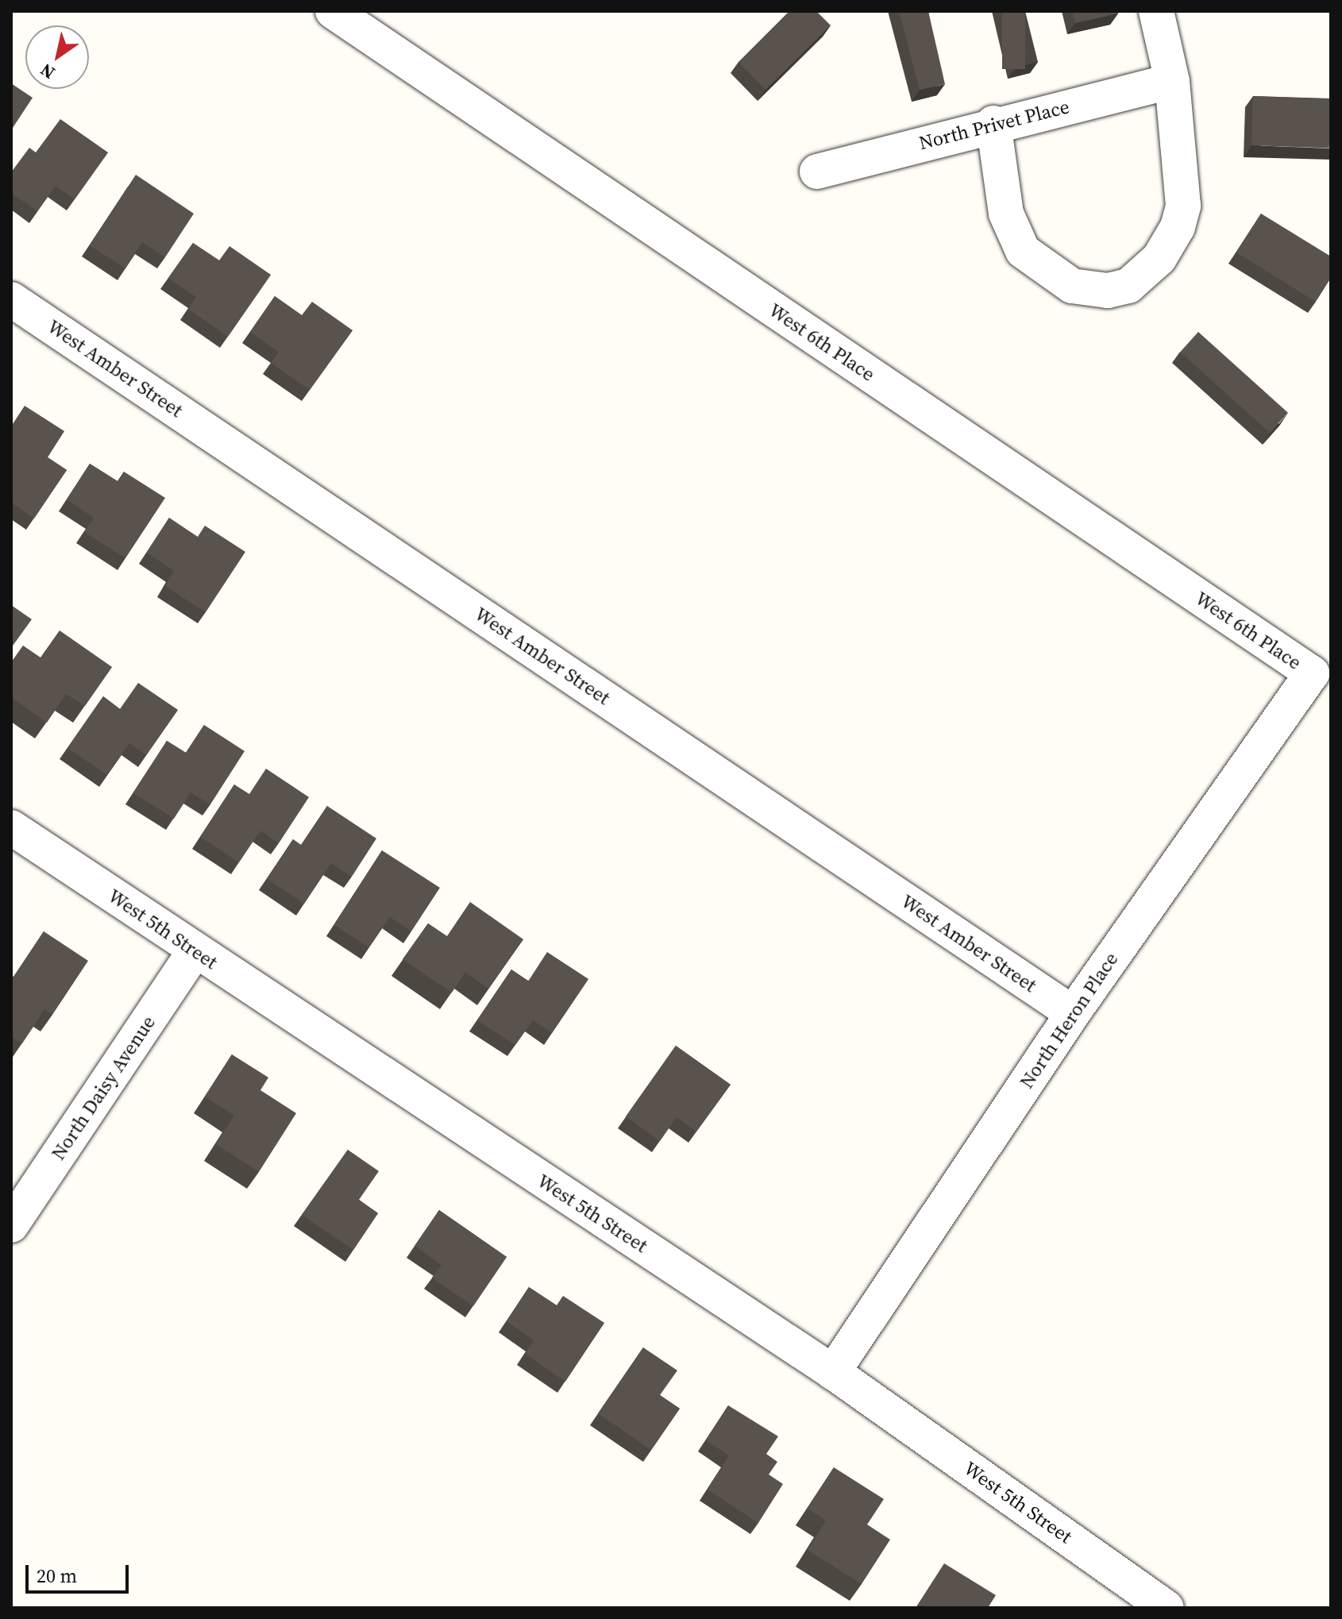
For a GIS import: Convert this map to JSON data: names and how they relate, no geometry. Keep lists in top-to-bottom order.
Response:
{
  "streets": {
    "street": [
      "North Privet Place",
      "West 6th Place",
      "West Amber Street",
      "West 5th Street",
      "North Heron Place",
      "North Daisy Avenue"
    ]
  },
  "crossings": [
    ["West 6th Place", "North Heron Place"],
    ["West Amber Street", "North Heron Place"],
    ["West 5th Street", "North Heron Place"],
    ["West 5th Street", "North Daisy Avenue"]
  ],
  "scale_bar": "20 m",
  "north": "bottom left"
}
